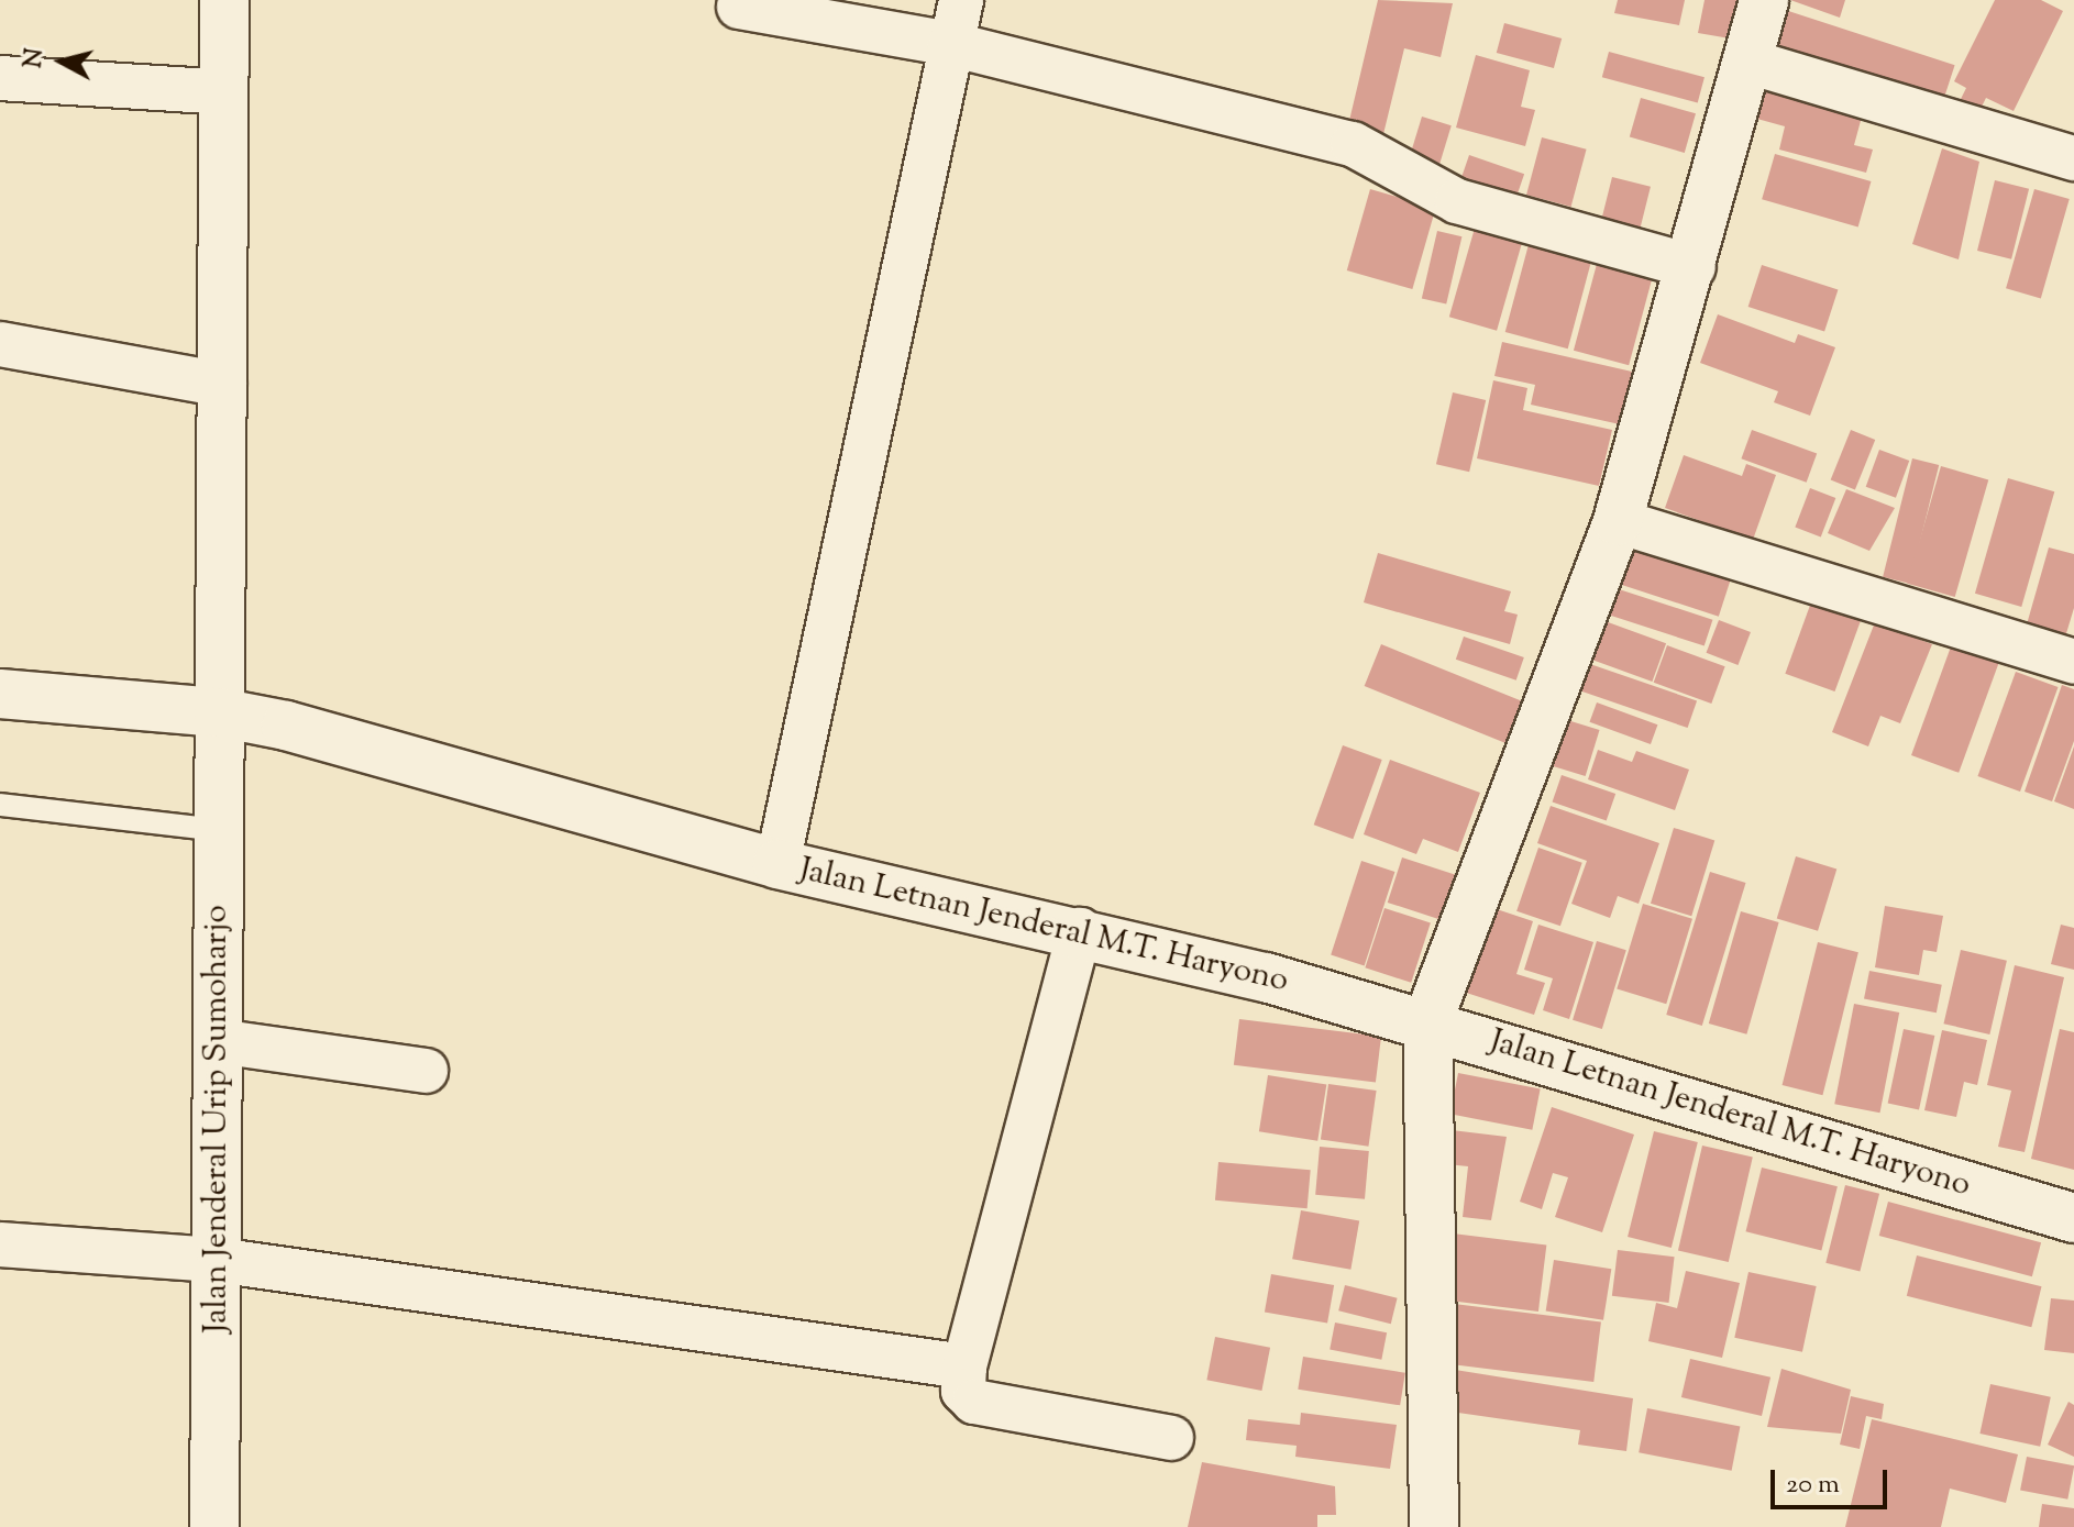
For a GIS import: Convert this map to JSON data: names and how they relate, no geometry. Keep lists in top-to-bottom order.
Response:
{
  "streets": {
    "street": ["Jalan Letnan Jenderal M.T. Haryono", "Jalan Jenderal Urip Sumoharjo"]
  },
  "crossings": [
    ["Jalan Letnan Jenderal M.T. Haryono", "Jalan Jenderal Urip Sumoharjo"]
  ],
  "scale_bar": "20 m",
  "north": "left"
}
